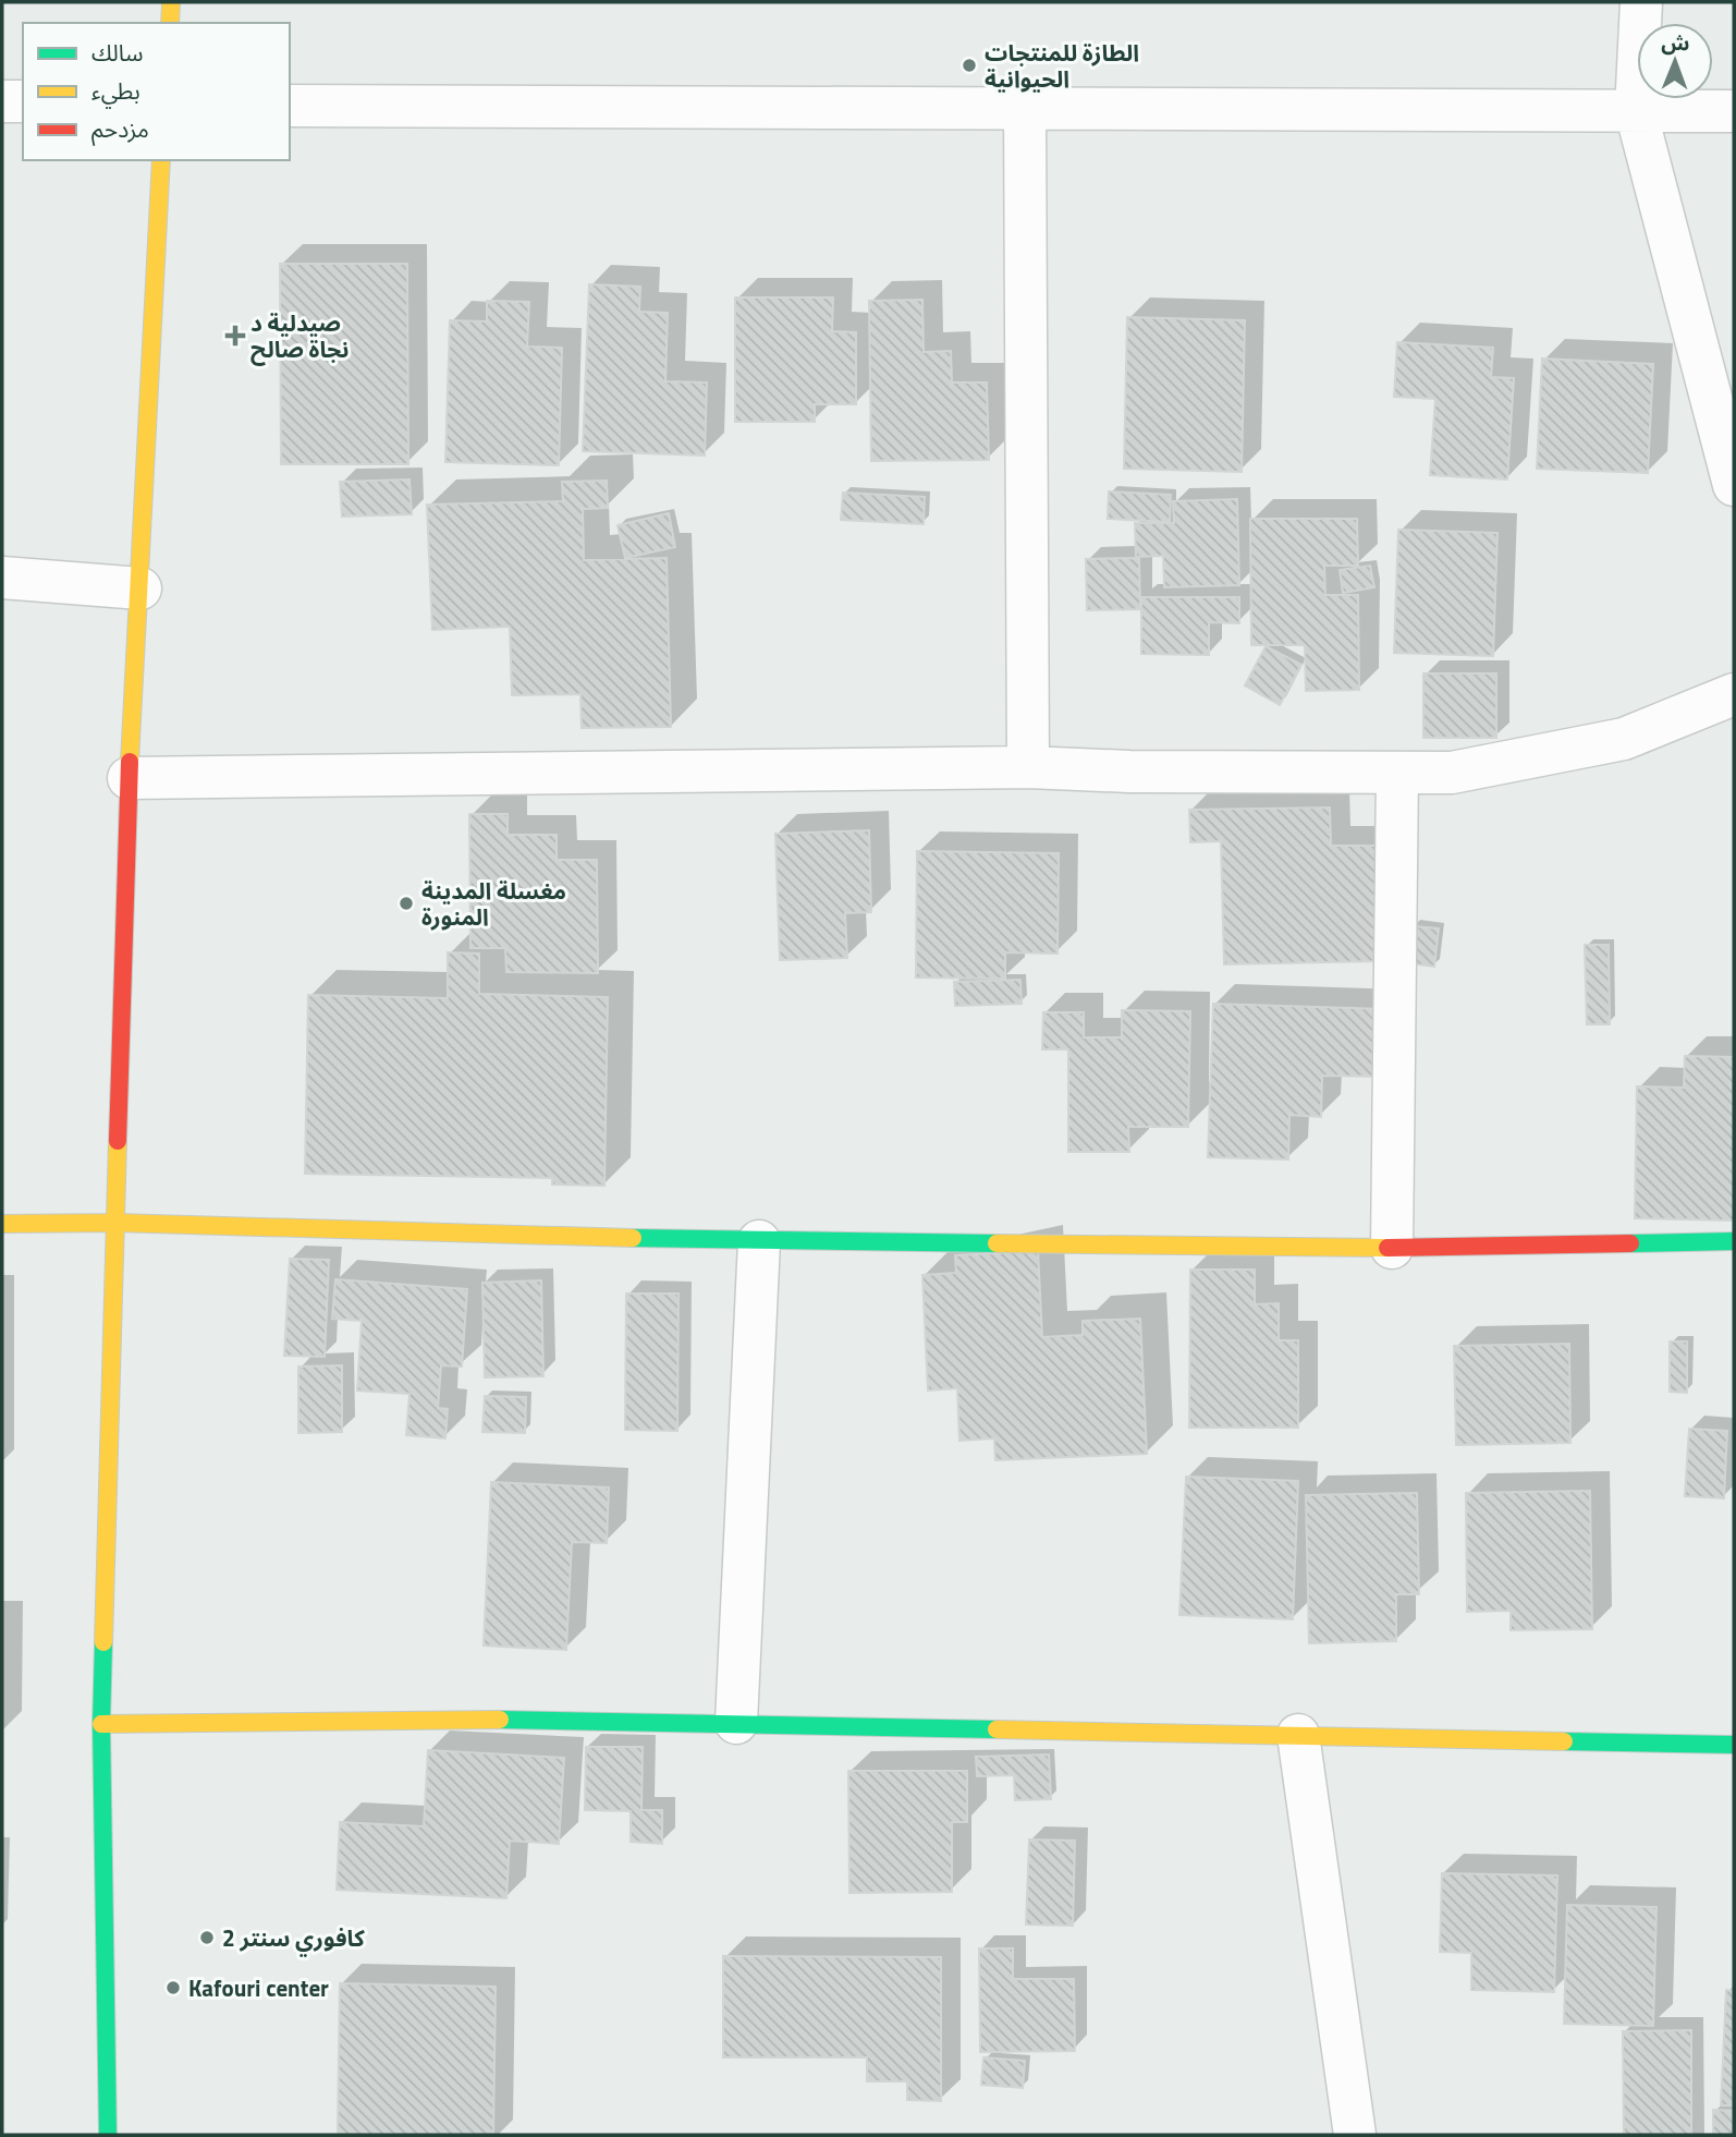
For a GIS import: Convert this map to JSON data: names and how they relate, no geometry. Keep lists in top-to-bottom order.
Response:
{
  "places": {
    "other": [
      "الطازة للمنتجات الحيوانية",
      "مغسلة المدينة المنورة",
      "كافوري سنتر 2",
      "Kafouri center"
    ],
    "health": ["صيدلية د نجاة صالح"]
  },
  "legend": ["سالك", "بطيء", "مزدحم"],
  "north": "top"
}
